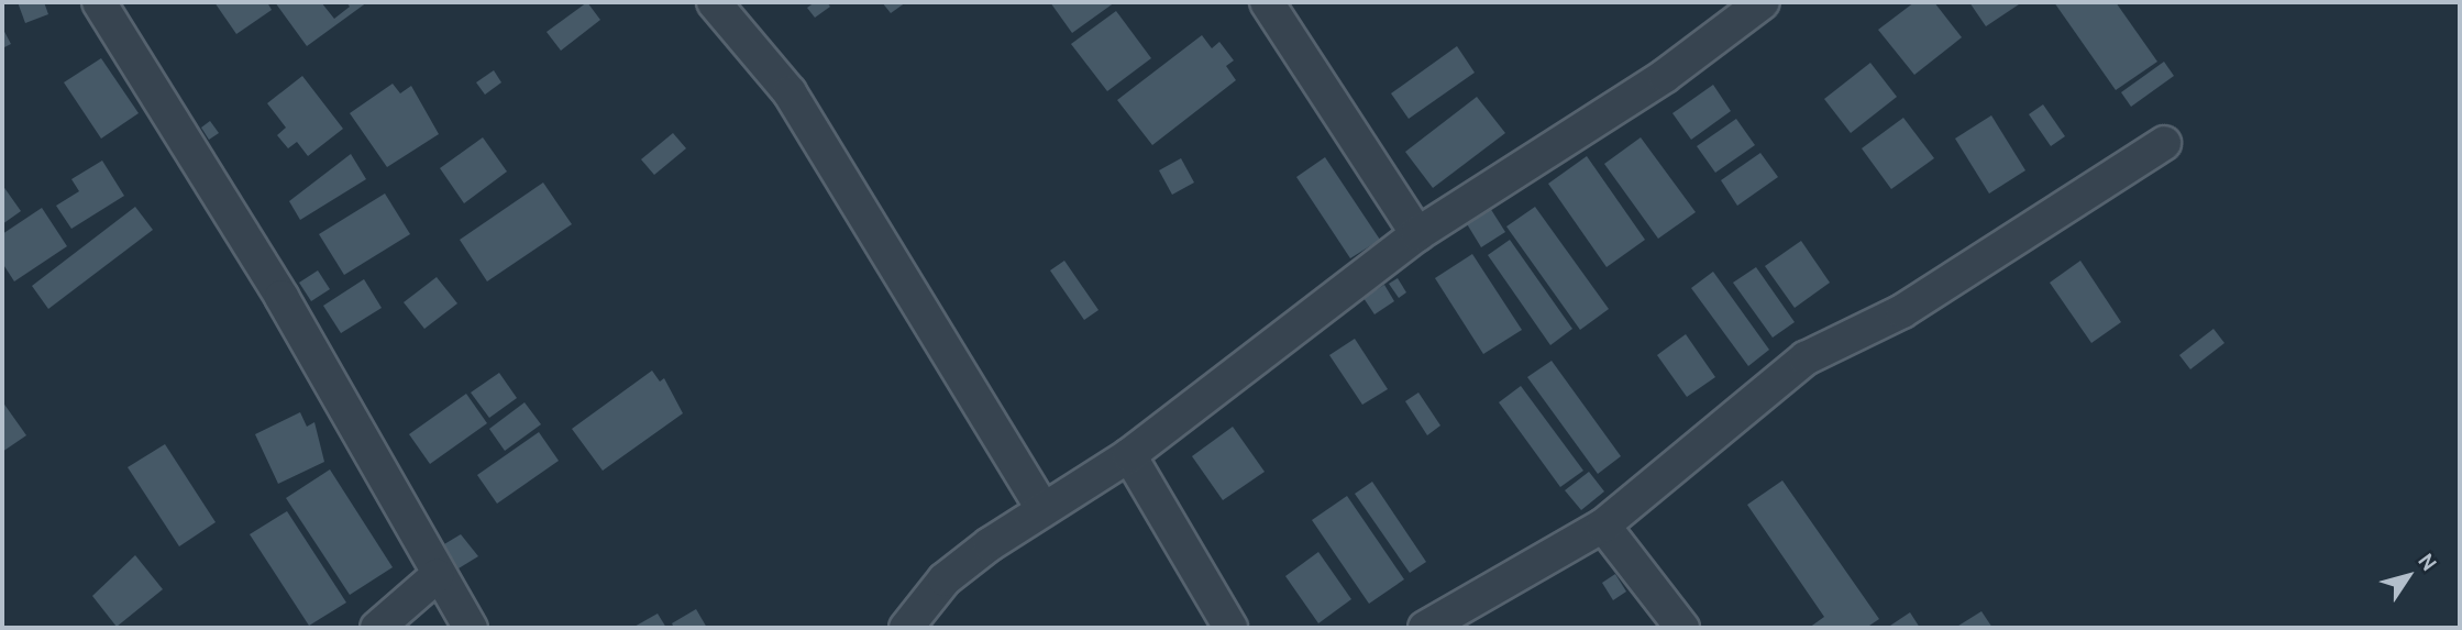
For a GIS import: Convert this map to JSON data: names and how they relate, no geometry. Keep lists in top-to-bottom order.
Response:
{
  "north": "top right"
}
